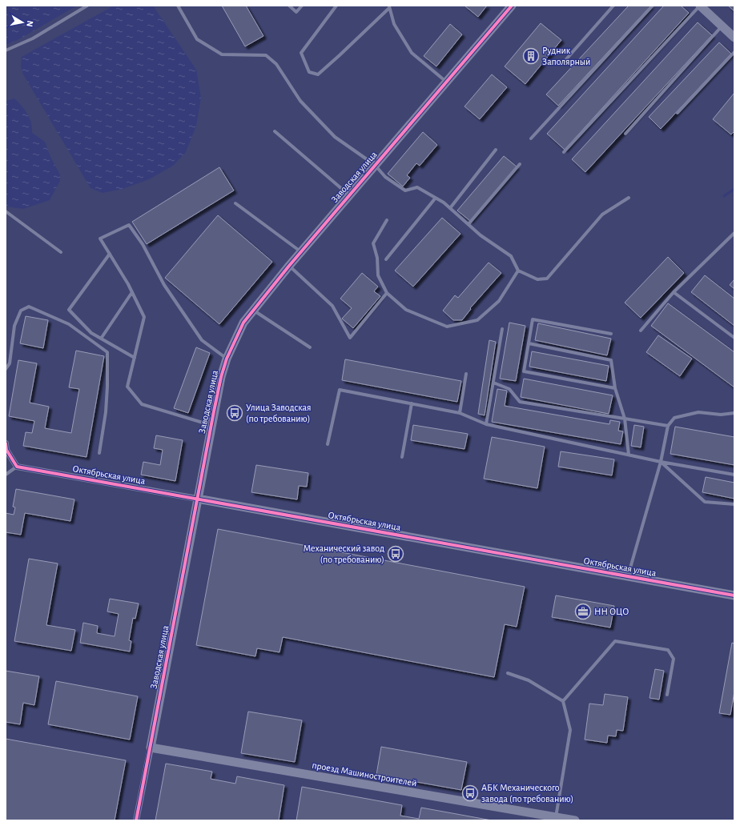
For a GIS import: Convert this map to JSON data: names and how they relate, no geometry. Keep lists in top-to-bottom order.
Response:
{
  "streets": {
    "street": ["Заводская улица", "Октябрьская улица", "проезд Машиностроителей"]
  },
  "crossings": [
    ["Заводская улица", "Октябрьская улица"],
    ["Заводская улица", "проезд Машиностроителей"]
  ],
  "places": {
    "building": ["Рудник Заполярный"],
    "bus stop": ["Улица Заводская (по требованию)", "Механический завод (по требованию)", "АБК Механического завода (по требованию)"],
    "office": ["НН ОЦО"]
  },
  "north": "right"
}
